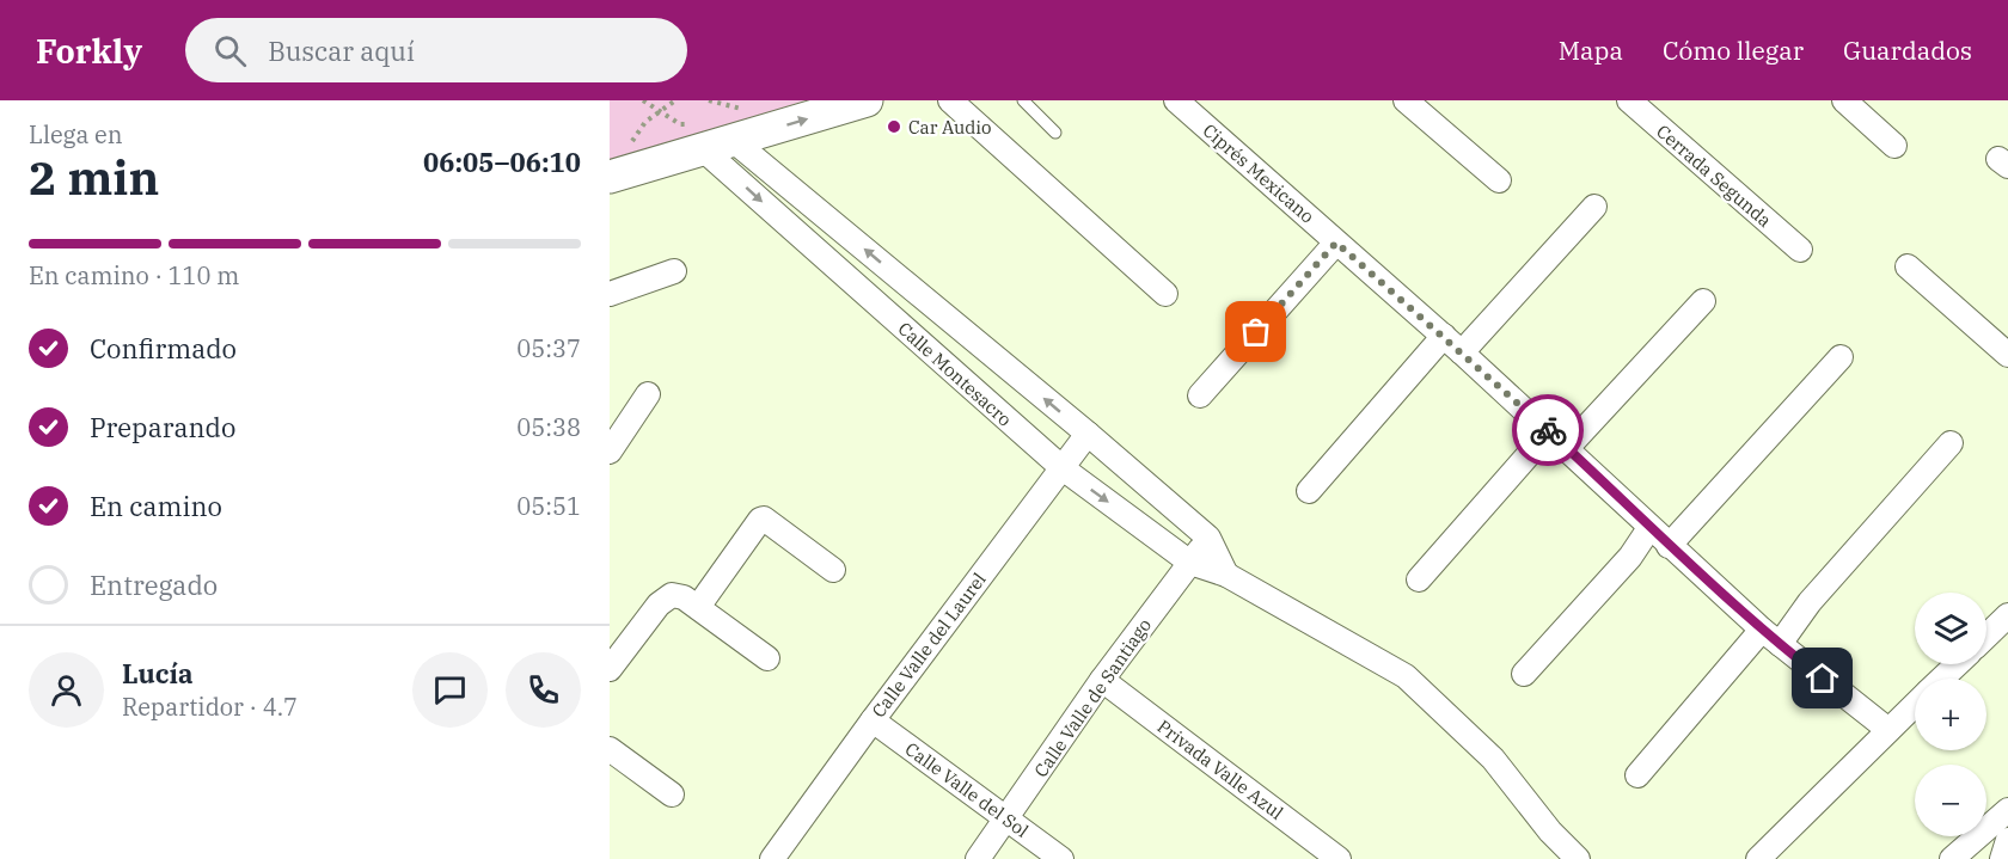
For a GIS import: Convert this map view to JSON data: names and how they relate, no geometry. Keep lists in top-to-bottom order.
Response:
{
  "streets": {
    "street": [
      "Ciprés Mexicano",
      "Cerrada Segunda",
      "Calle Montesacro",
      "Calle Valle del Laurel",
      "Calle Valle de Santiago",
      "Privada Valle Azul",
      "Calle Valle del Sol"
    ]
  },
  "crossings": [
    ["Calle Montesacro", "Calle Valle del Laurel"],
    ["Calle Montesacro", "Calle Valle de Santiago"],
    ["Calle Valle del Laurel", "Calle Valle del Sol"],
    ["Calle Valle de Santiago", "Privada Valle Azul"],
    ["Calle Valle de Santiago", "Calle Valle del Sol"]
  ],
  "places": ["Car Audio"],
  "page": {
    "header": "Forkly",
    "search": "Buscar aquí",
    "nav": ["Mapa", "Cómo llegar", "Guardados"],
    "heading": ["2 min", "Llega en", "06:05–06:10"],
    "panel": ["Lucía", "Repartidor · 4.7"],
    "bar": "En camino · 110 m",
    "list": [
      ["Confirmado", "05:37"],
      ["Preparando", "05:38"],
      ["En camino", "05:51"],
      "Entregado"
    ],
    "map_buttons": ["+", "−"]
  }
}
